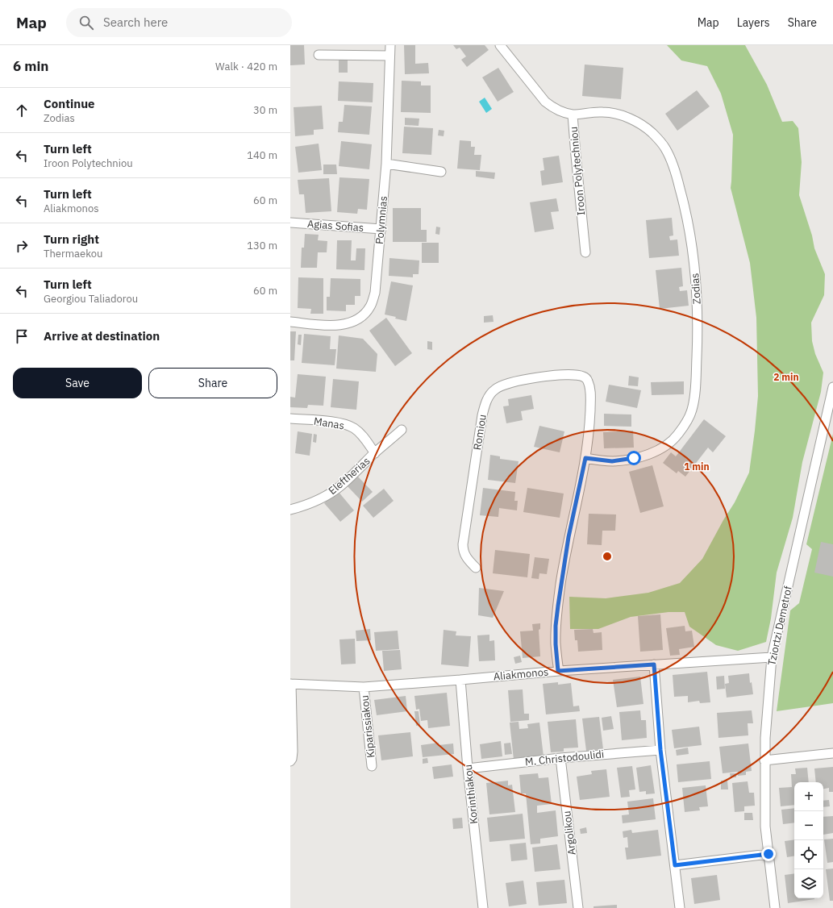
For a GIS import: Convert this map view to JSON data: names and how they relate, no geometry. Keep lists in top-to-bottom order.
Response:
{
  "streets": {
    "street": [
      "Iroon Polytechniou",
      "Polymnias",
      "Agias Sofias",
      "Zodias",
      "Manas",
      "Romiou",
      "Eleftherias",
      "Tziortzi Demetrof",
      "Aliakmonos",
      "Kiparissiakou",
      "M. Christodoulidi",
      "Korinthiakou",
      "Argolikou"
    ]
  },
  "crossings": [
    ["Iroon Polytechniou", "Zodias"],
    ["Polymnias", "Agias Sofias"],
    ["Zodias", "Romiou"],
    ["Manas", "Eleftherias"],
    ["Tziortzi Demetrof", "Aliakmonos"],
    ["Aliakmonos", "Kiparissiakou"],
    ["Aliakmonos", "Korinthiakou"],
    ["M. Christodoulidi", "Korinthiakou"],
    ["M. Christodoulidi", "Argolikou"]
  ],
  "page": {
    "header": "Map",
    "search": "Search here",
    "nav": ["Map", "Layers", "Share"],
    "heading": ["6 min", "Walk · 420 m"],
    "list": [
      ["Continue", "Zodias", "30 m"],
      ["Turn left", "Iroon Polytechniou", "140 m"],
      ["Turn left", "Aliakmonos", "60 m"],
      ["Turn right", "Thermaekou", "130 m"],
      ["Turn left", "Georgiou Taliadorou", "60 m"],
      "Arrive at destination"
    ],
    "buttons": ["Save", "Share"],
    "map_buttons": ["+", "−"]
  },
  "rings": ["2 min", "1 min"]
}
